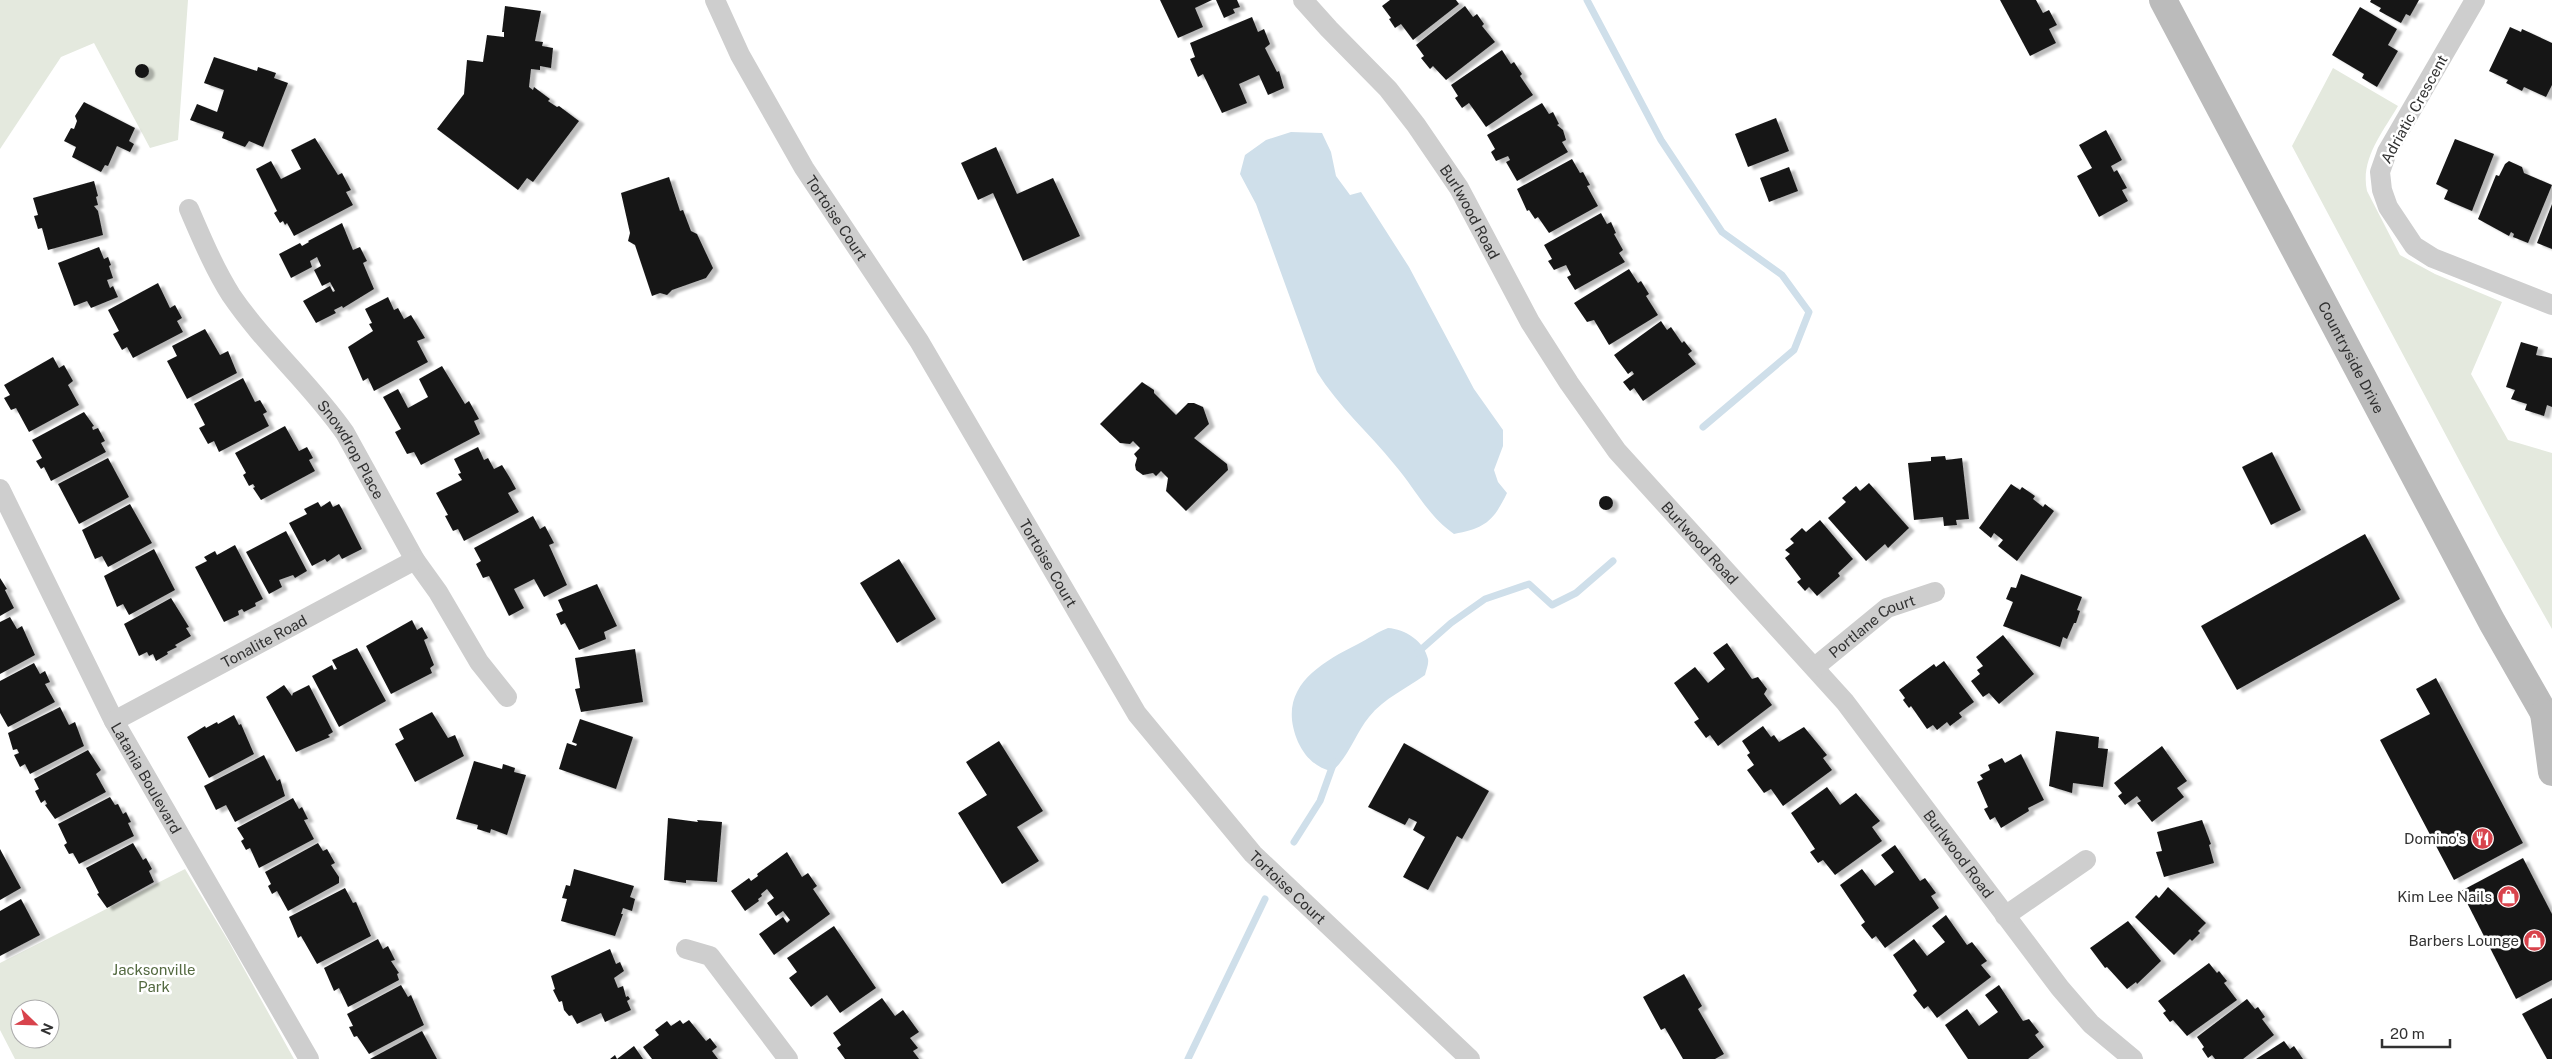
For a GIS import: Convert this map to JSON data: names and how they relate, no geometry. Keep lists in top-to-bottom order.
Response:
{
  "streets": {
    "main road": ["Countryside Drive"],
    "street": [
      "Adriatic Crescent",
      "Burlwood Road",
      "Tortoise Court",
      "Snowdrop Place",
      "Portlane Court",
      "Tonalite Road",
      "Latania Boulevard"
    ]
  },
  "crossings": [
    ["Burlwood Road", "Portlane Court"],
    ["Snowdrop Place", "Tonalite Road"],
    ["Tonalite Road", "Latania Boulevard"]
  ],
  "parks": ["Jacksonville Park"],
  "places": {
    "restaurant": ["Domino's"],
    "shop": ["Kim Lee Nails", "Barbers Lounge"]
  },
  "scale_bar": "20 m",
  "north": "bottom right"
}
